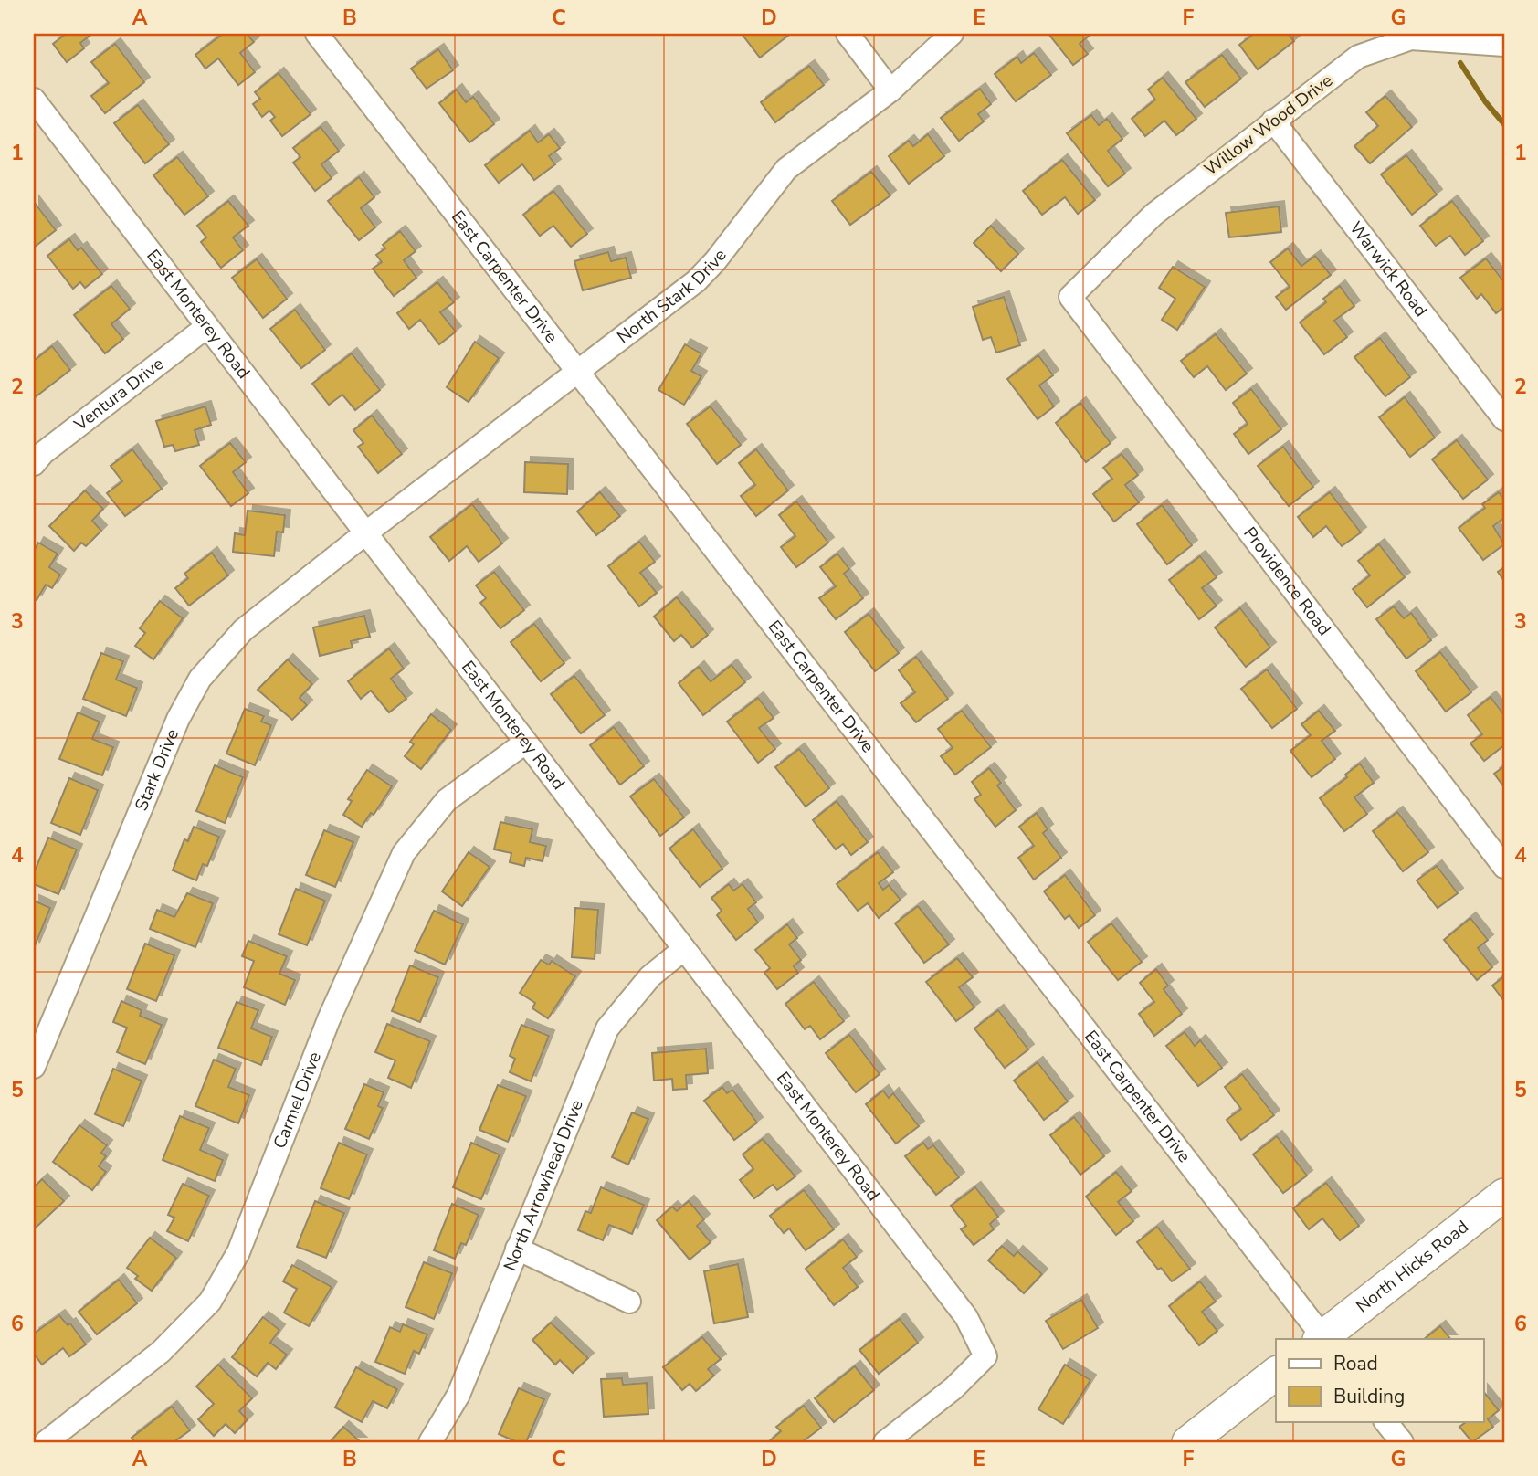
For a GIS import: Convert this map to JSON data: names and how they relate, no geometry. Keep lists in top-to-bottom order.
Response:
{
  "streets": {
    "main road": ["North Hicks Road"],
    "street": [
      "Willow Wood Drive",
      "Warwick Road",
      "East Carpenter Drive",
      "North Stark Drive",
      "East Monterey Road",
      "Ventura Drive",
      "Providence Road",
      "Stark Drive",
      "Carmel Drive",
      "North Arrowhead Drive"
    ]
  },
  "crossings": [
    ["Willow Wood Drive", "Warwick Road"],
    ["Willow Wood Drive", "Providence Road"],
    ["East Carpenter Drive", "North Stark Drive"],
    ["East Carpenter Drive", "North Hicks Road"],
    ["North Stark Drive", "East Monterey Road"],
    ["North Stark Drive", "Stark Drive"],
    ["East Monterey Road", "Ventura Drive"],
    ["East Monterey Road", "Stark Drive"],
    ["East Monterey Road", "Carmel Drive"],
    ["East Monterey Road", "North Arrowhead Drive"]
  ],
  "legend": ["Road", "Building"],
  "grid": {
    "columns": [
      "A",
      "B",
      "C",
      "D",
      "E",
      "F",
      "G"
    ],
    "rows": [
      "1",
      "2",
      "3",
      "4",
      "5",
      "6"
    ]
  }
}
